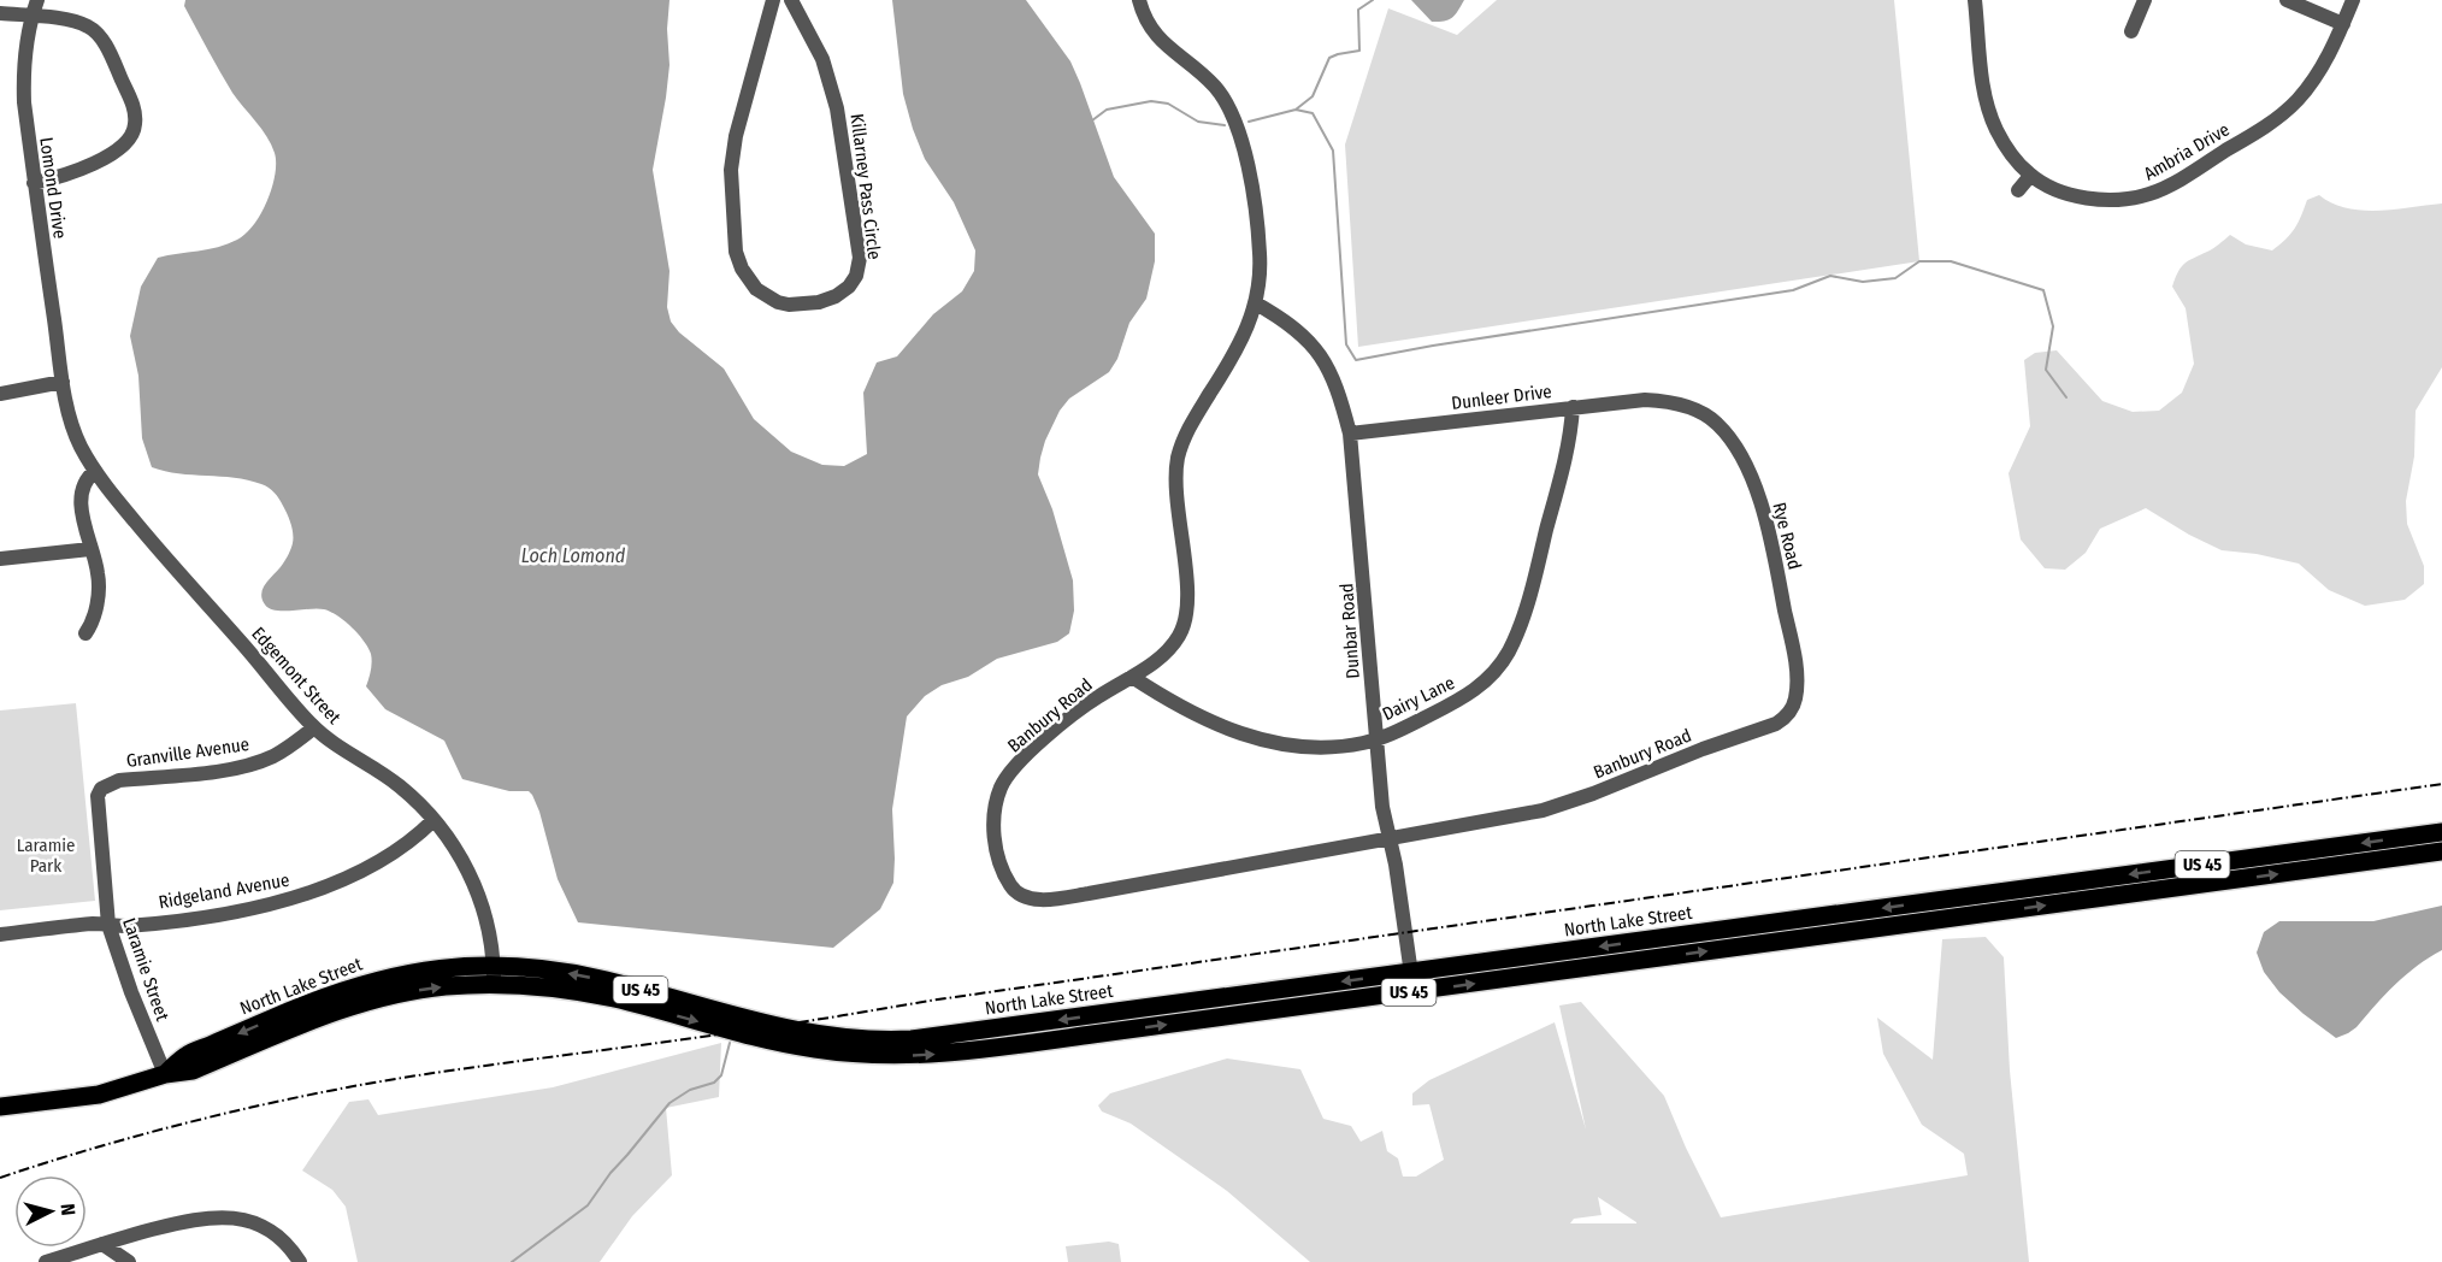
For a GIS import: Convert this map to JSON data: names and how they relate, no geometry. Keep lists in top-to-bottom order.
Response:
{
  "streets": {
    "main road": ["US 45", "North Lake Street"],
    "street": [
      "Ambria Drive",
      "Killarney Pass Circle",
      "Lomond Drive",
      "Dunleer Drive",
      "Rye Road",
      "Dunbar Road",
      "Edgemont Street",
      "Dairy Lane",
      "Banbury Road",
      "Granville Avenue",
      "Ridgeland Avenue",
      "Laramie Street"
    ]
  },
  "crossings": [
    ["Lomond Drive", "Edgemont Street"],
    ["Dunleer Drive", "Rye Road"],
    ["Dunleer Drive", "Dunbar Road"],
    ["Dunleer Drive", "Dairy Lane"],
    ["Rye Road", "Banbury Road"],
    ["Dunbar Road", "Dairy Lane"],
    ["Dunbar Road", "Banbury Road"],
    ["Dunbar Road", "North Lake Street"],
    ["Edgemont Street", "Granville Avenue"],
    ["Edgemont Street", "Ridgeland Avenue"],
    ["Edgemont Street", "North Lake Street"],
    ["Dairy Lane", "Banbury Road"],
    ["Granville Avenue", "Laramie Street"],
    ["US 45", "North Lake Street"],
    ["Ridgeland Avenue", "Laramie Street"],
    ["North Lake Street", "Laramie Street"]
  ],
  "water": ["Loch Lomond"],
  "parks": ["Laramie Park"],
  "north": "right"
}
